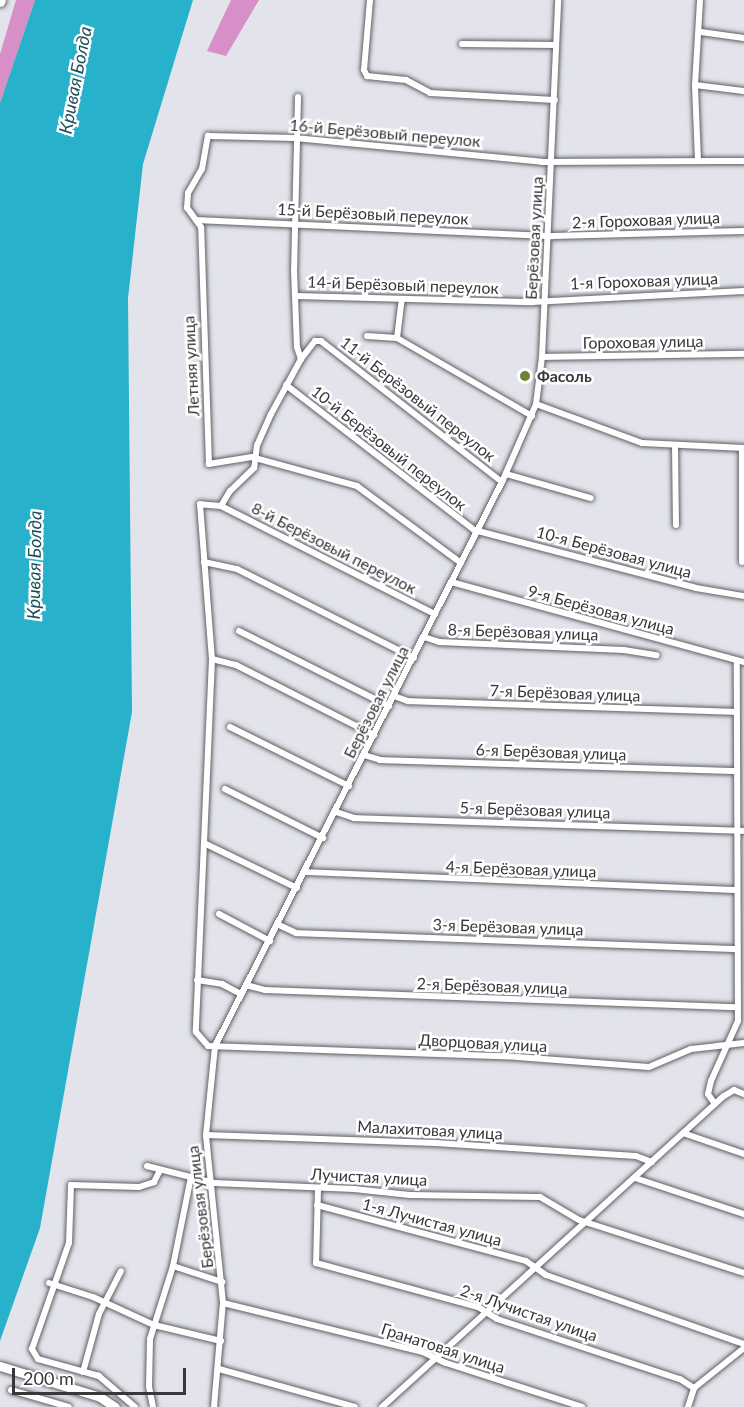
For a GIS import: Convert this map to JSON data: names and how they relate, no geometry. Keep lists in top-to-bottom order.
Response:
{
  "streets": {
    "street": [
      "16-й Берёзовый переулок",
      "15-й Берёзовый переулок",
      "2-я Гороховая улица",
      "Берёзовая улица",
      "1-я Гороховая улица",
      "14-й Берёзовый переулок",
      "Гороховая улица",
      "Летняя улица",
      "11-й Берёзовый переулок",
      "10-й Берёзовый переулок",
      "8-й Берёзовый переулок",
      "10-я Берёзовая улица",
      "9-я Берёзовая улица",
      "8-я Берёзовая улица",
      "7-я Берёзовая улица",
      "6-я Берёзовая улица",
      "5-я Берёзовая улица",
      "4-я Берёзовая улица",
      "3-я Берёзовая улица",
      "2-я Берёзовая улица",
      "Дворцовая улица",
      "Малахитовая улица",
      "Лучистая улица",
      "1-я Лучистая улица",
      "2-я Лучистая улица",
      "Гранатовая улица"
    ]
  },
  "crossings": [
    ["16-й Берёзовый переулок", "15-й Берёзовый переулок"],
    ["16-й Берёзовый переулок", "Берёзовая улица"],
    ["16-й Берёзовый переулок", "Летняя улица"],
    ["15-й Берёзовый переулок", "2-я Гороховая улица"],
    ["15-й Берёзовый переулок", "Берёзовая улица"],
    ["15-й Берёзовый переулок", "Летняя улица"],
    ["2-я Гороховая улица", "Берёзовая улица"],
    ["Берёзовая улица", "1-я Гороховая улица"],
    ["Берёзовая улица", "14-й Берёзовый переулок"],
    ["Берёзовая улица", "Гороховая улица"],
    ["Берёзовая улица", "11-й Берёзовый переулок"],
    ["Берёзовая улица", "10-й Берёзовый переулок"],
    ["Берёзовая улица", "8-й Берёзовый переулок"],
    ["Берёзовая улица", "10-я Берёзовая улица"],
    ["Берёзовая улица", "9-я Берёзовая улица"],
    ["Берёзовая улица", "8-я Берёзовая улица"],
    ["Берёзовая улица", "7-я Берёзовая улица"],
    ["Берёзовая улица", "6-я Берёзовая улица"],
    ["Берёзовая улица", "5-я Берёзовая улица"],
    ["Берёзовая улица", "4-я Берёзовая улица"],
    ["Берёзовая улица", "3-я Берёзовая улица"],
    ["Берёзовая улица", "2-я Берёзовая улица"],
    ["Берёзовая улица", "Дворцовая улица"],
    ["Берёзовая улица", "Малахитовая улица"],
    ["Берёзовая улица", "Лучистая улица"],
    ["Берёзовая улица", "Гранатовая улица"],
    ["1-я Гороховая улица", "14-й Берёзовый переулок"],
    ["10-й Берёзовый переулок", "10-я Берёзовая улица"],
    ["1-я Лучистая улица", "2-я Лучистая улица"]
  ],
  "water": ["Кривая Болда"],
  "places": ["Фасоль"],
  "scale_bar": "200 m"
}
